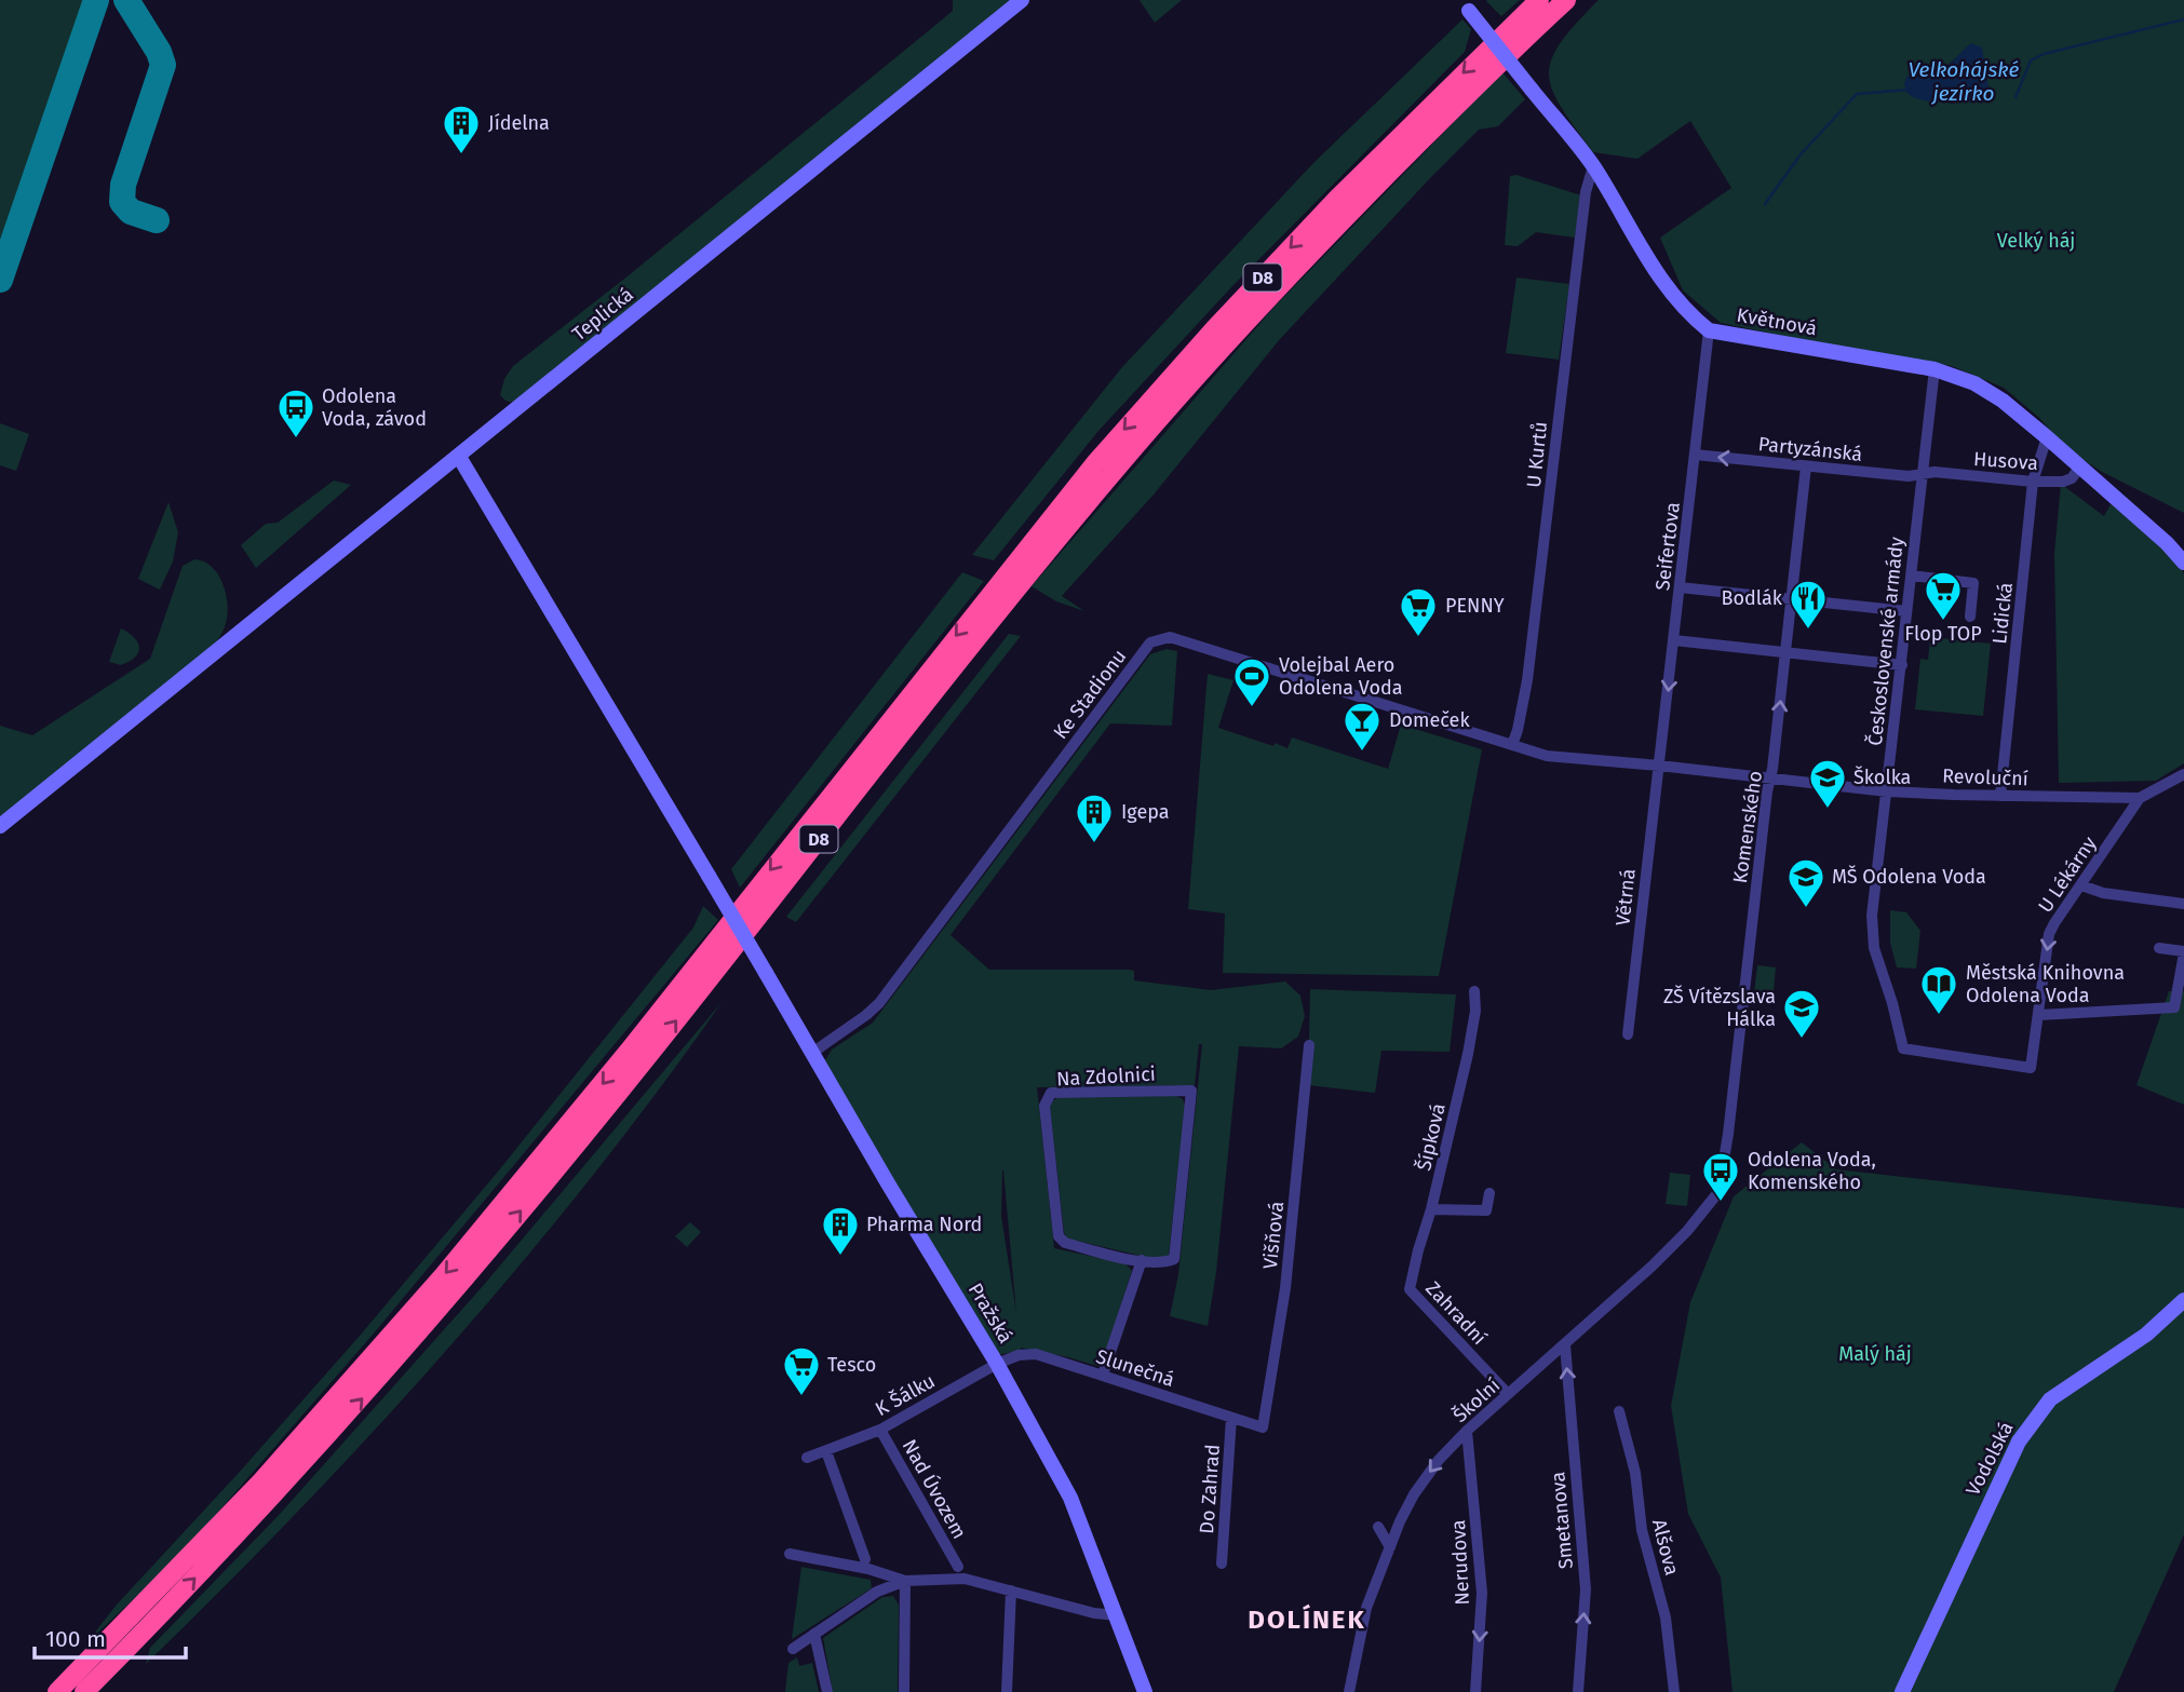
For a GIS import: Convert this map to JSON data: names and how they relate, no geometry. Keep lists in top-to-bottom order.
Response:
{
  "streets": {
    "highway": ["D8"],
    "street": [
      "Teplická",
      "Květnová",
      "Partyzánská",
      "U Kurtů",
      "Husova",
      "Seifertova",
      "Lidická",
      "Československé armády",
      "Ke Stadionu",
      "Revoluční",
      "Komenského",
      "U Lékárny",
      "Větrná",
      "Na Zdolnici",
      "Šípková",
      "Višňová",
      "Pražská",
      "Zahradní",
      "Slunečná",
      "K Šálku",
      "Školní",
      "Vodolská",
      "Nad Úvozem",
      "Do Zahrad",
      "Smetanova",
      "Alšova",
      "Nerudova"
    ]
  },
  "crossings": [
    ["Teplická", "Pražská"],
    ["Květnová", "U Kurtů"],
    ["Květnová", "Husova"],
    ["Květnová", "Seifertova"],
    ["Květnová", "Lidická"],
    ["Květnová", "Československé armády"],
    ["Partyzánská", "Husova"],
    ["Partyzánská", "Seifertova"],
    ["Partyzánská", "Československé armády"],
    ["Partyzánská", "Komenského"],
    ["U Kurtů", "Ke Stadionu"],
    ["U Kurtů", "Revoluční"],
    ["Husova", "Lidická"],
    ["Husova", "Československé armády"],
    ["Seifertova", "Revoluční"],
    ["Seifertova", "Větrná"],
    ["Lidická", "Revoluční"],
    ["Československé armády", "Revoluční"],
    ["Československé armády", "U Lékárny"],
    ["Ke Stadionu", "Revoluční"],
    ["Ke Stadionu", "Pražská"],
    ["Revoluční", "Komenského"],
    ["Revoluční", "U Lékárny"],
    ["Revoluční", "Větrná"],
    ["Komenského", "Školní"],
    ["Šípková", "Zahradní"],
    ["Višňová", "Slunečná"],
    ["Pražská", "Slunečná"],
    ["Pražská", "K Šálku"],
    ["Zahradní", "Školní"],
    ["Slunečná", "K Šálku"],
    ["Slunečná", "Do Zahrad"],
    ["K Šálku", "Nad Úvozem"],
    ["Školní", "Smetanova"],
    ["Školní", "Nerudova"]
  ],
  "one_way": [
    "Partyzánská",
    "U Lékárny",
    "Smetanova",
    "Nerudova"
  ],
  "districts": ["DOLÍNEK"],
  "water": ["Velkohájské jezírko"],
  "parks": ["Velký háj", "Malý háj"],
  "places": {
    "building": ["Jídelna", "Igepa", "Pharma Nord"],
    "bus stop": ["Odolena Voda, závod", "Odolena Voda, Komenského"],
    "supermarket": ["Flop TOP", "PENNY", "Tesco"],
    "restaurant": ["Bodlák"],
    "sports": ["Volejbal Aero Odolena Voda"],
    "bar": ["Domeček"],
    "school or university": ["Školka", "MŠ Odolena Voda", "ZŠ Vítězslava Hálka"],
    "library": ["Městská Knihovna Odolena Voda"]
  },
  "scale_bar": "100 m"
}
